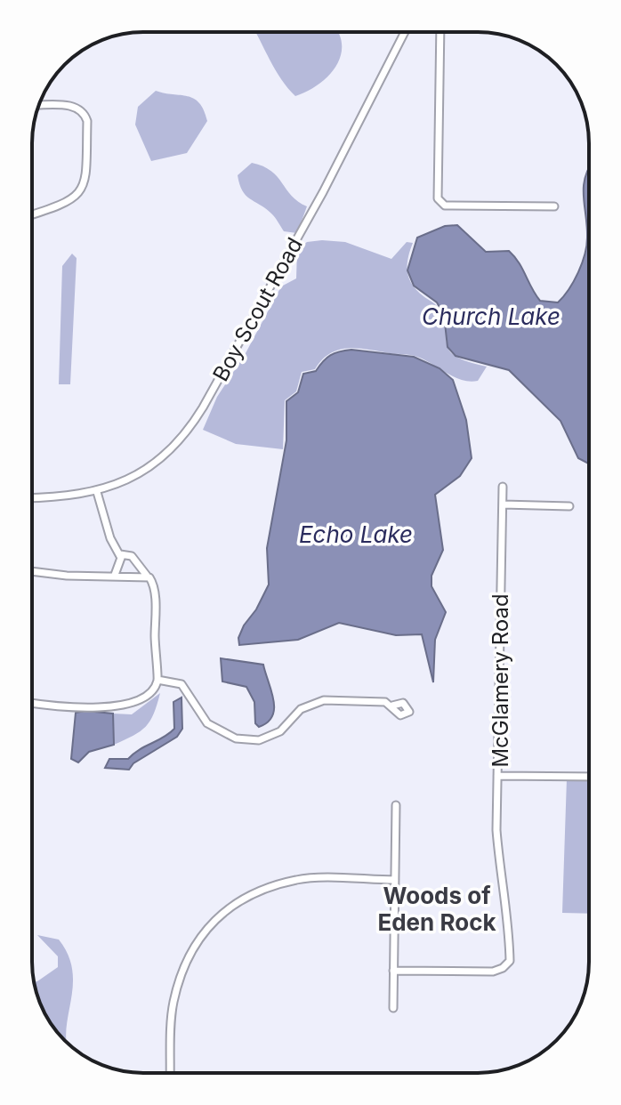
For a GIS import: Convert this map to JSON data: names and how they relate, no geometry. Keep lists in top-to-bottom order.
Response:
{
  "streets": {
    "street": ["Boy Scout Road", "McGlamery Road"]
  },
  "districts": ["Woods of Eden Rock"],
  "water": ["Church Lake", "Echo Lake"]
}
